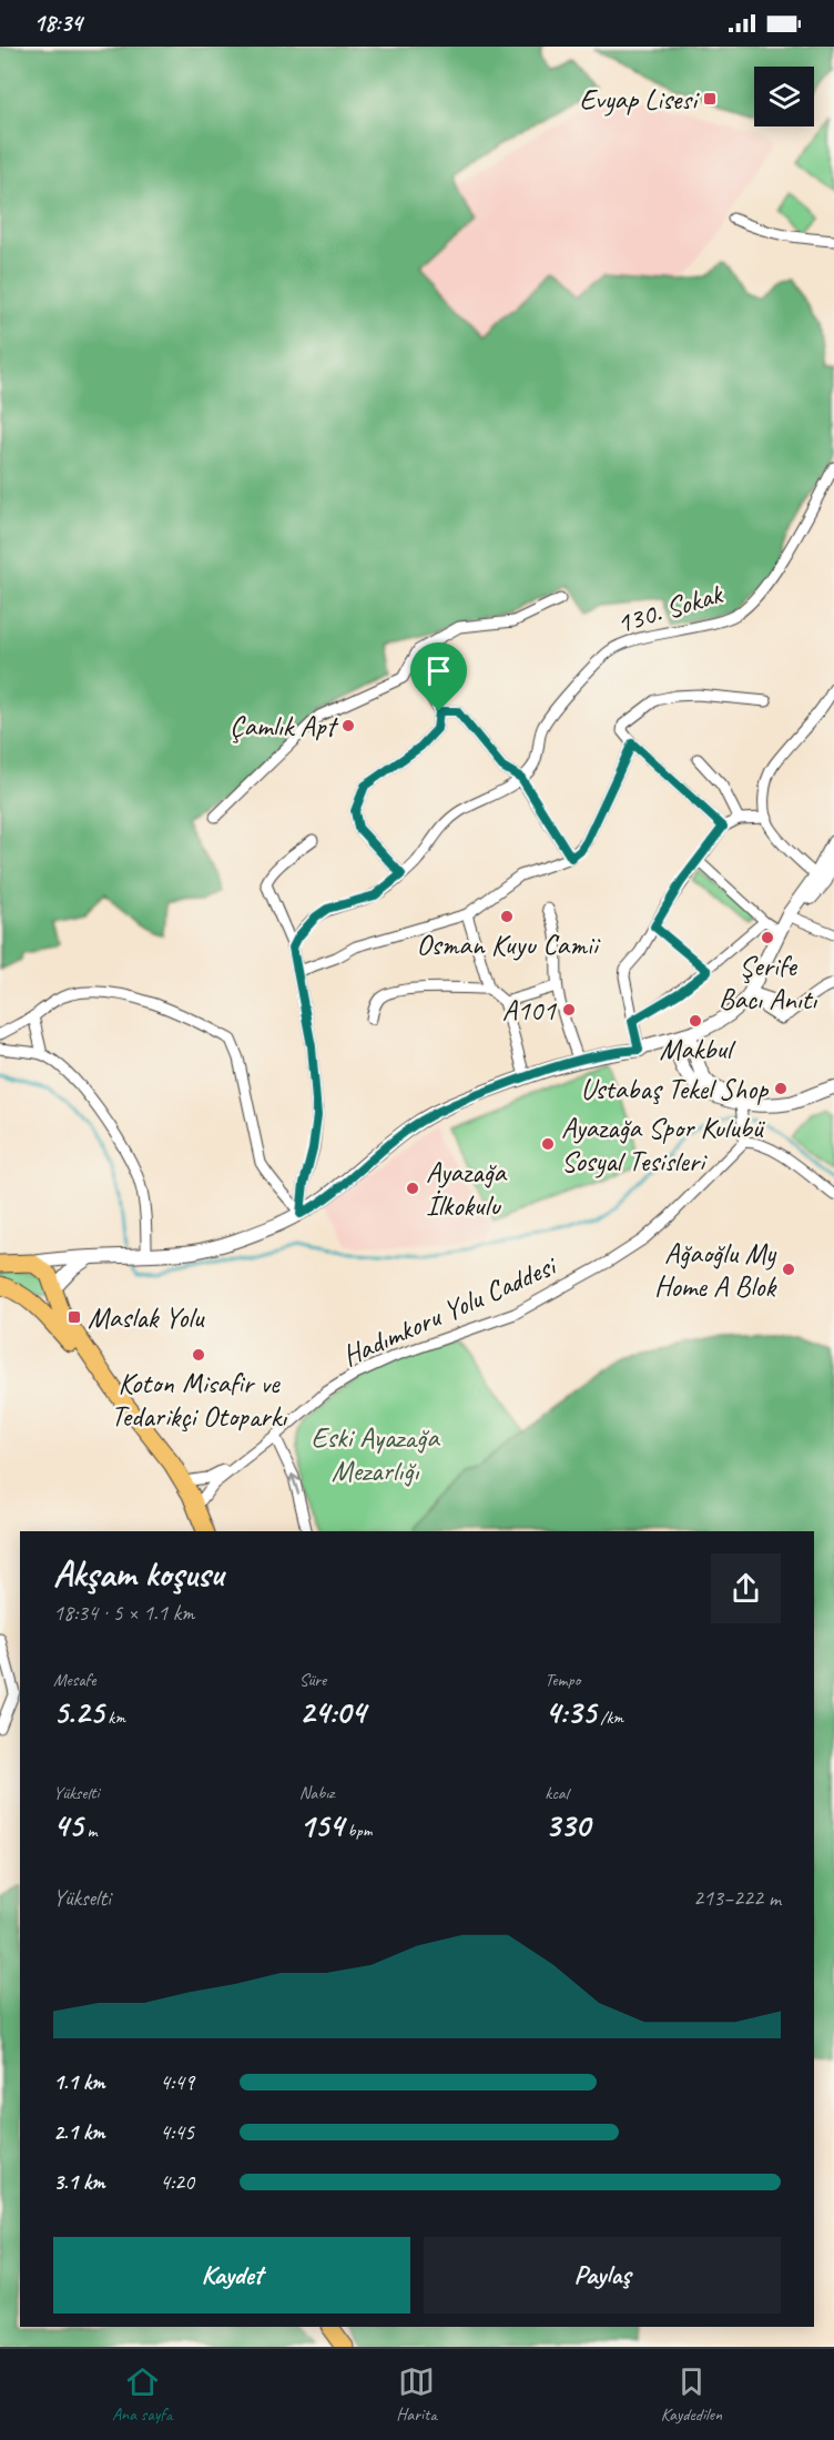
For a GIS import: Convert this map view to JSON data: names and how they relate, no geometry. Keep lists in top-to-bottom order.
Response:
{
  "streets": {
    "street": ["130. Sokak", "Hadımkoru Yolu Caddesi"]
  },
  "parks": ["Eski Ayazağa Mezarlığı"],
  "places": {
    "transit": ["Evyap Lisesi", "Maslak Yolu"],
    "other": [
      "Çamlık Apt",
      "Osman Kuyu Camii",
      "Şerife Bacı Anıtı",
      "A101",
      "Makbul",
      "Ustabaş Tekel Shop",
      "Ayazağa Spor Kulubü Sosyal Tesisleri",
      "Ayazağa İlkokulu",
      "Ağaoğlu My Home A Blok",
      "Koton Misafir ve Tedarikçi Otoparkı"
    ]
  },
  "page": {
    "status": "18:34",
    "heading": ["Akşam koşusu", "18:34 · 5 × 1.1 km"],
    "stats": [
      ["Mesafe", "5.25 km"],
      ["Süre", "24:04"],
      ["Tempo", "4:35 /km"],
      ["Yükselti", "45 m"],
      ["Nabız", "154 bpm"],
      ["kcal", "330"]
    ],
    "chart": ["Yükselti", "213–222 m"],
    "list": [
      {
        "name": "1.1 km",
        "note": "4:49"
      },
      {
        "name": "2.1 km",
        "note": "4:45"
      },
      {
        "name": "3.1 km",
        "note": "4:20"
      }
    ],
    "buttons": ["Kaydet", "Paylaş"],
    "tabs": ["Ana sayfa", "Harita", "Kaydedilen"]
  }
}
